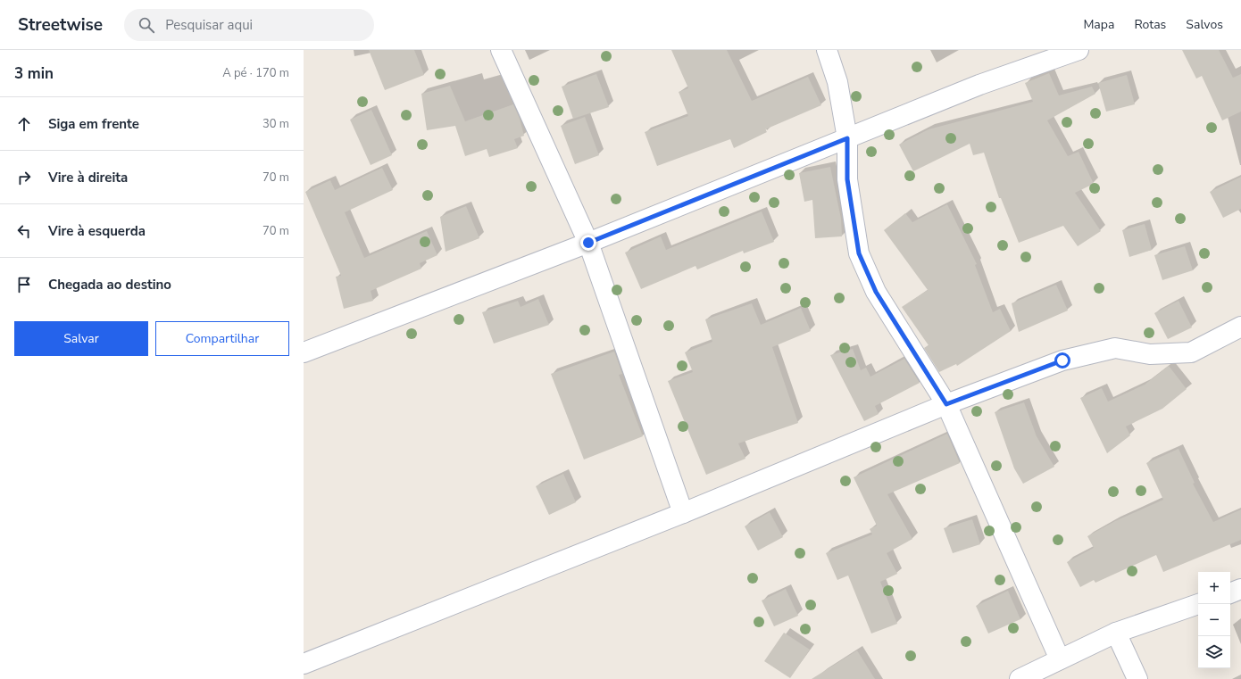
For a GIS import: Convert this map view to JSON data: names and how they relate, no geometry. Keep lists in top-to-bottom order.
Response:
{
  "page": {
    "header": "Streetwise",
    "search": "Pesquisar aqui",
    "nav": ["Mapa", "Rotas", "Salvos"],
    "heading": ["3 min", "A pé · 170 m"],
    "list": [
      ["Siga em frente", "30 m"],
      ["Vire à direita", "70 m"],
      ["Vire à esquerda", "70 m"],
      "Chegada ao destino"
    ],
    "buttons": ["Salvar", "Compartilhar"],
    "map_buttons": ["+", "−"]
  }
}
